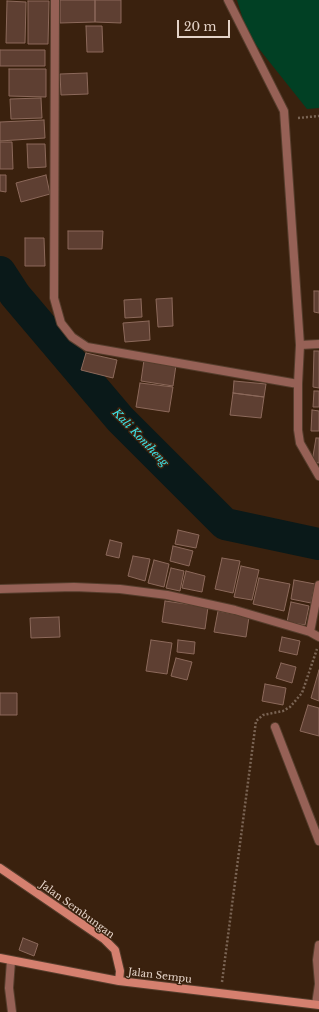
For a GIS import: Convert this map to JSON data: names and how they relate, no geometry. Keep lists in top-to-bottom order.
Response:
{
  "streets": {
    "main road": ["Jalan Sembungan", "Jalan Sempu"]
  },
  "crossings": [
    ["Jalan Sembungan", "Jalan Sempu"]
  ],
  "water": ["Kali Kontheng"],
  "scale_bar": "20 m"
}
